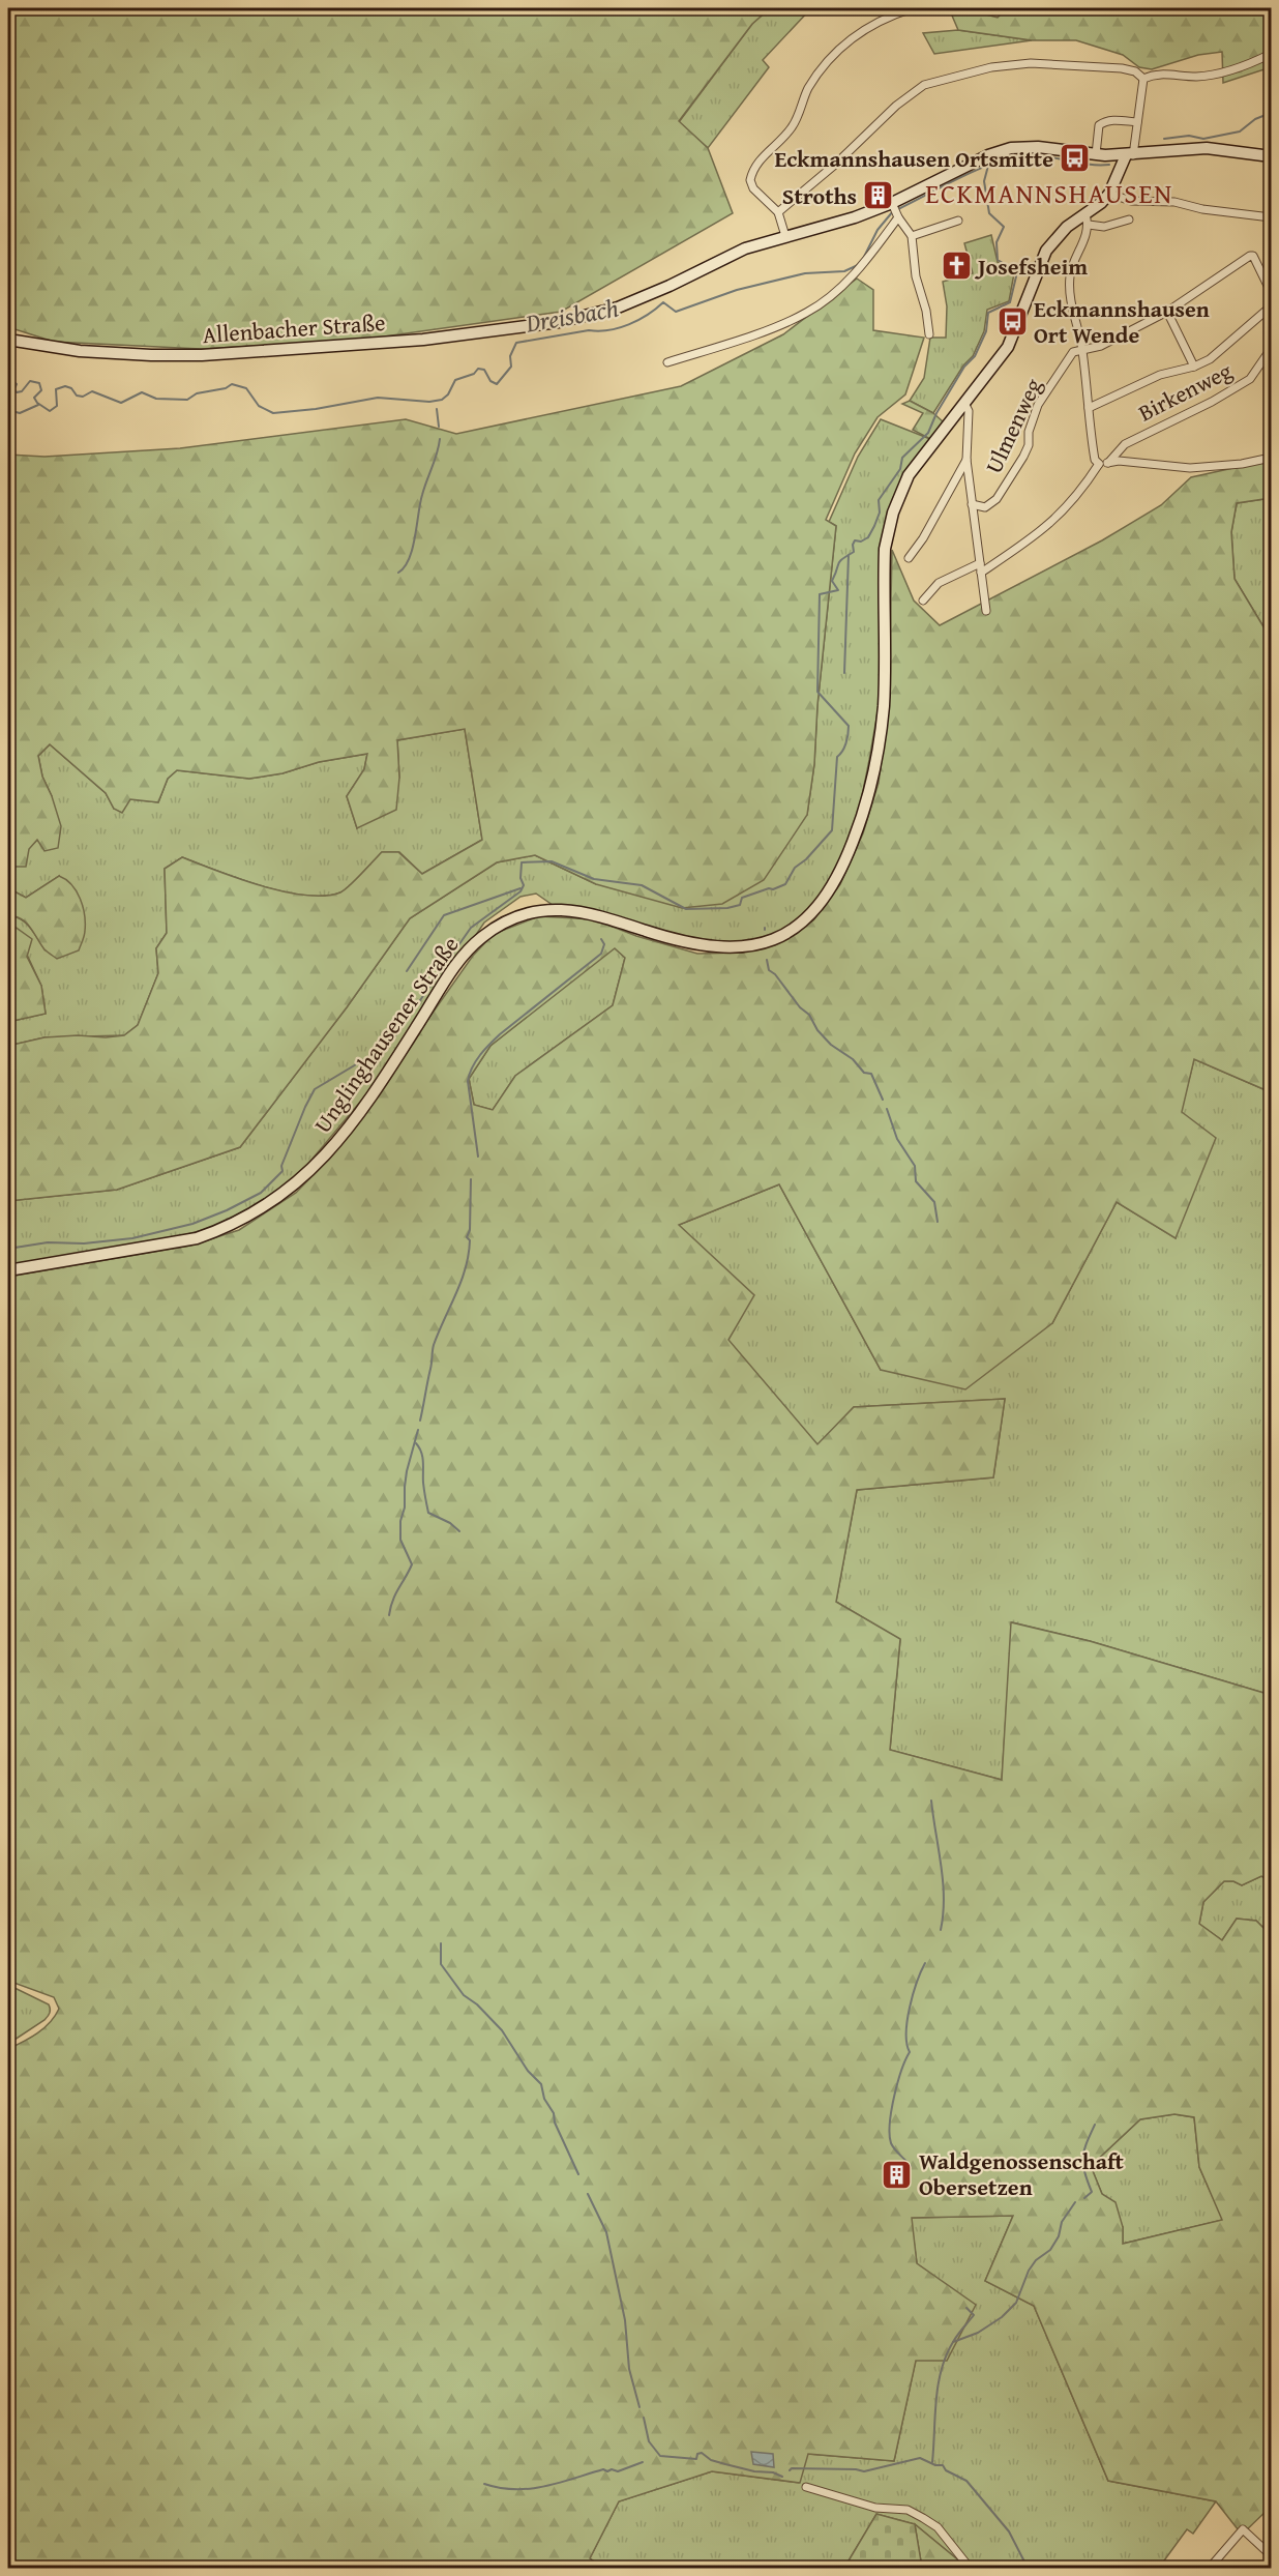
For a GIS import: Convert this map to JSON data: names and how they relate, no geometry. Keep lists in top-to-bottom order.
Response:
{
  "streets": {
    "main road": ["Allenbacher Straße", "Unglinghausener Straße"],
    "street": ["Birkenweg", "Ulmenweg"]
  },
  "crossings": [
    ["Allenbacher Straße", "Unglinghausener Straße"]
  ],
  "districts": ["ECKMANNSHAUSEN"],
  "water": ["Dreisbach"],
  "places": {
    "bus stop": ["Eckmannshausen Ortsmitte", "Eckmannshausen Ort Wende"],
    "building": ["Stroths", "Waldgenossenschaft Obersetzen"],
    "church": ["Josefsheim"]
  }
}
